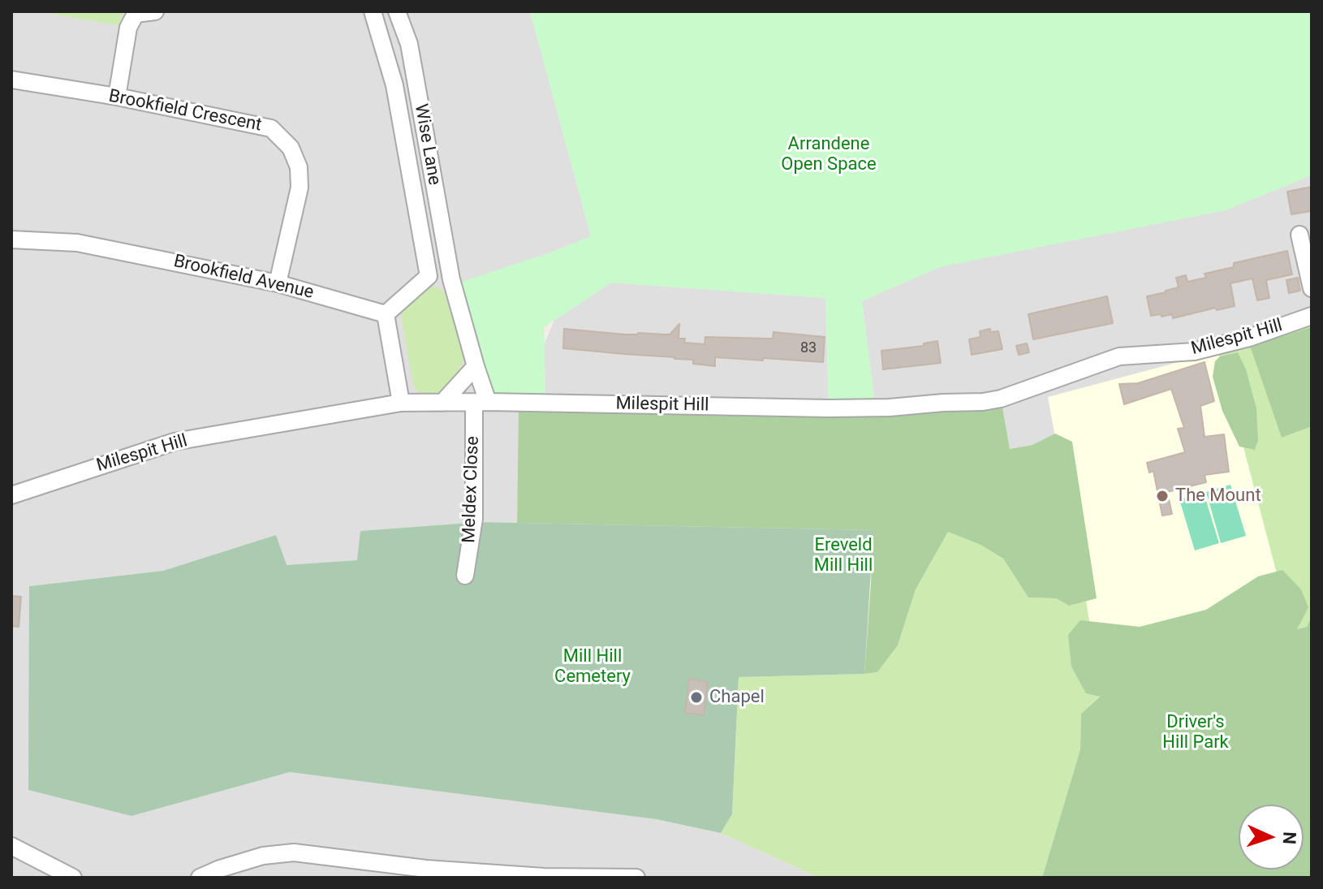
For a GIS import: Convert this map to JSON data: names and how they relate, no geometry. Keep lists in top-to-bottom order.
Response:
{
  "streets": {
    "street": [
      "Brookfield Crescent",
      "Wise Lane",
      "Brookfield Avenue",
      "Milespit Hill",
      "Meldex Close"
    ]
  },
  "crossings": [
    ["Brookfield Crescent", "Brookfield Avenue"],
    ["Wise Lane", "Milespit Hill"],
    ["Wise Lane", "Meldex Close"],
    ["Milespit Hill", "Meldex Close"]
  ],
  "parks": [
    "Arrandene Open Space",
    "Ereveld Mill Hill",
    "Mill Hill Cemetery",
    "Driver's Hill Park"
  ],
  "places": ["The Mount", "Chapel"],
  "house_numbers": ["83"],
  "north": "right"
}
